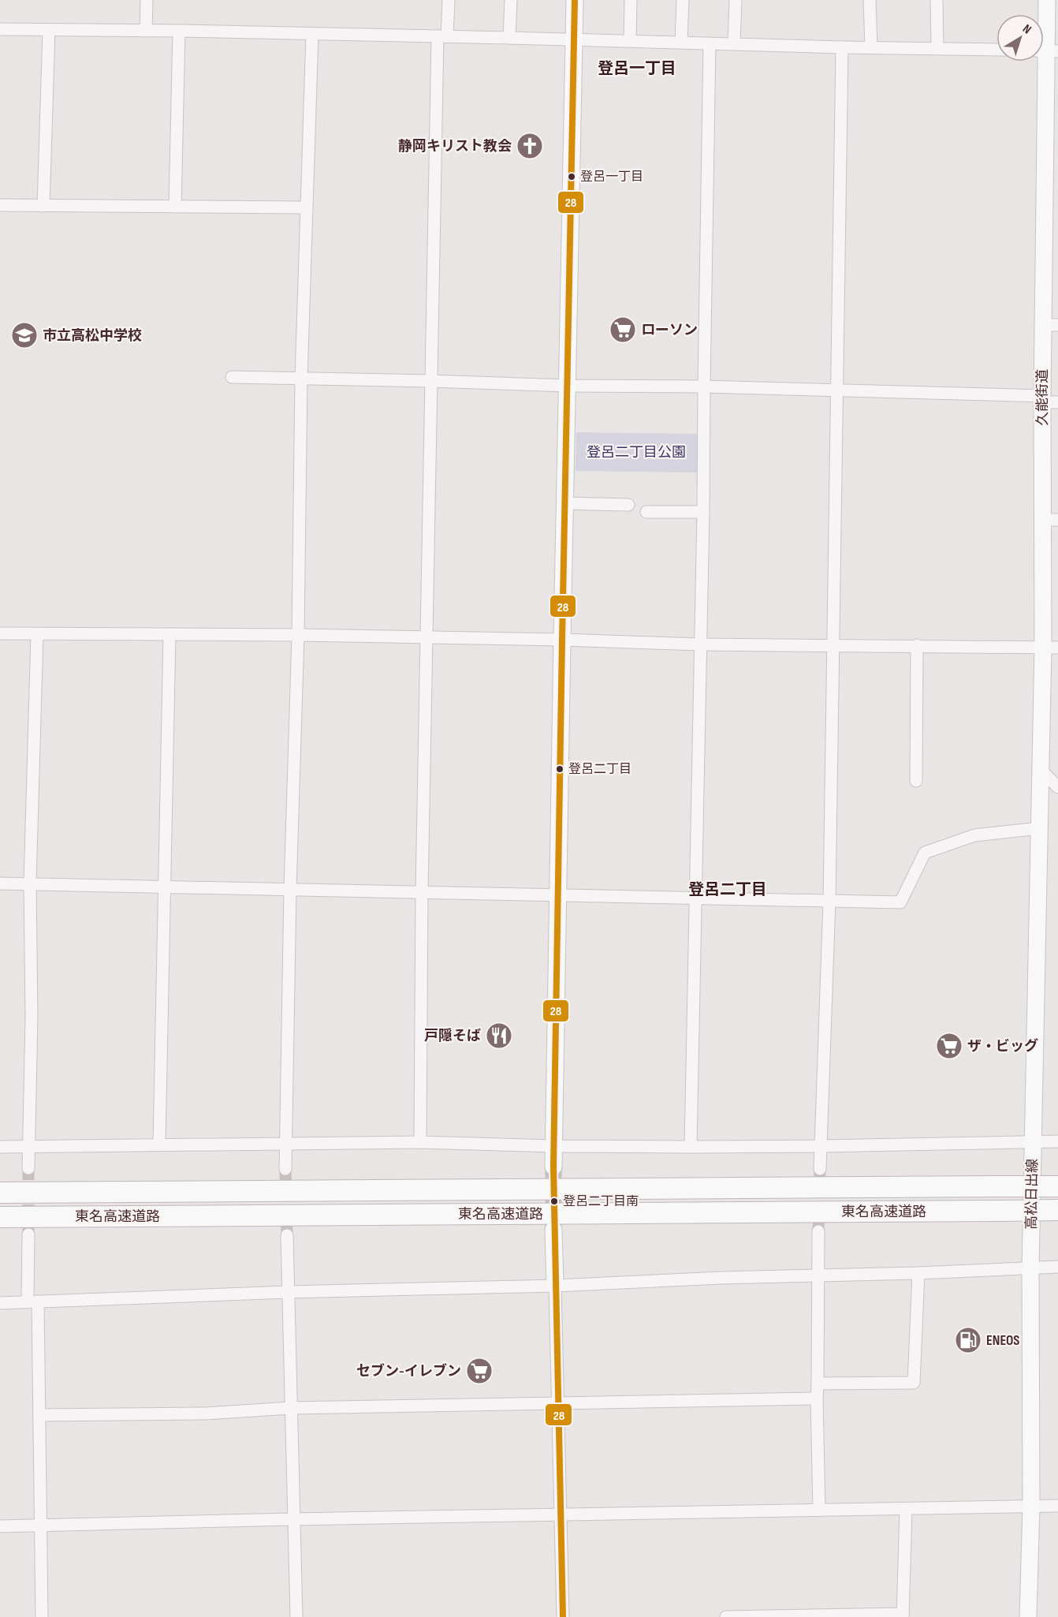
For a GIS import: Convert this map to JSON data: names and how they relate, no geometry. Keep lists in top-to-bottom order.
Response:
{
  "streets": {
    "highway": ["東名高速道路"],
    "main road": ["久能街道", "高松日出線"]
  },
  "crossings": [
    ["久能街道", "高松日出線"]
  ],
  "districts": ["登呂一丁目", "登呂二丁目"],
  "parks": ["登呂二丁目公園"],
  "places": {
    "church": ["静岡キリスト教会"],
    "other": ["登呂一丁目", "登呂二丁目", "登呂二丁目南"],
    "supermarket": ["ローソン", "ザ・ビッグ", "セブン-イレブン"],
    "school or university": ["市立高松中学校"],
    "restaurant": ["戸隠そば"],
    "fuel station": ["ENEOS"]
  },
  "lines": ["transit line 28"],
  "north": "top right"
}
